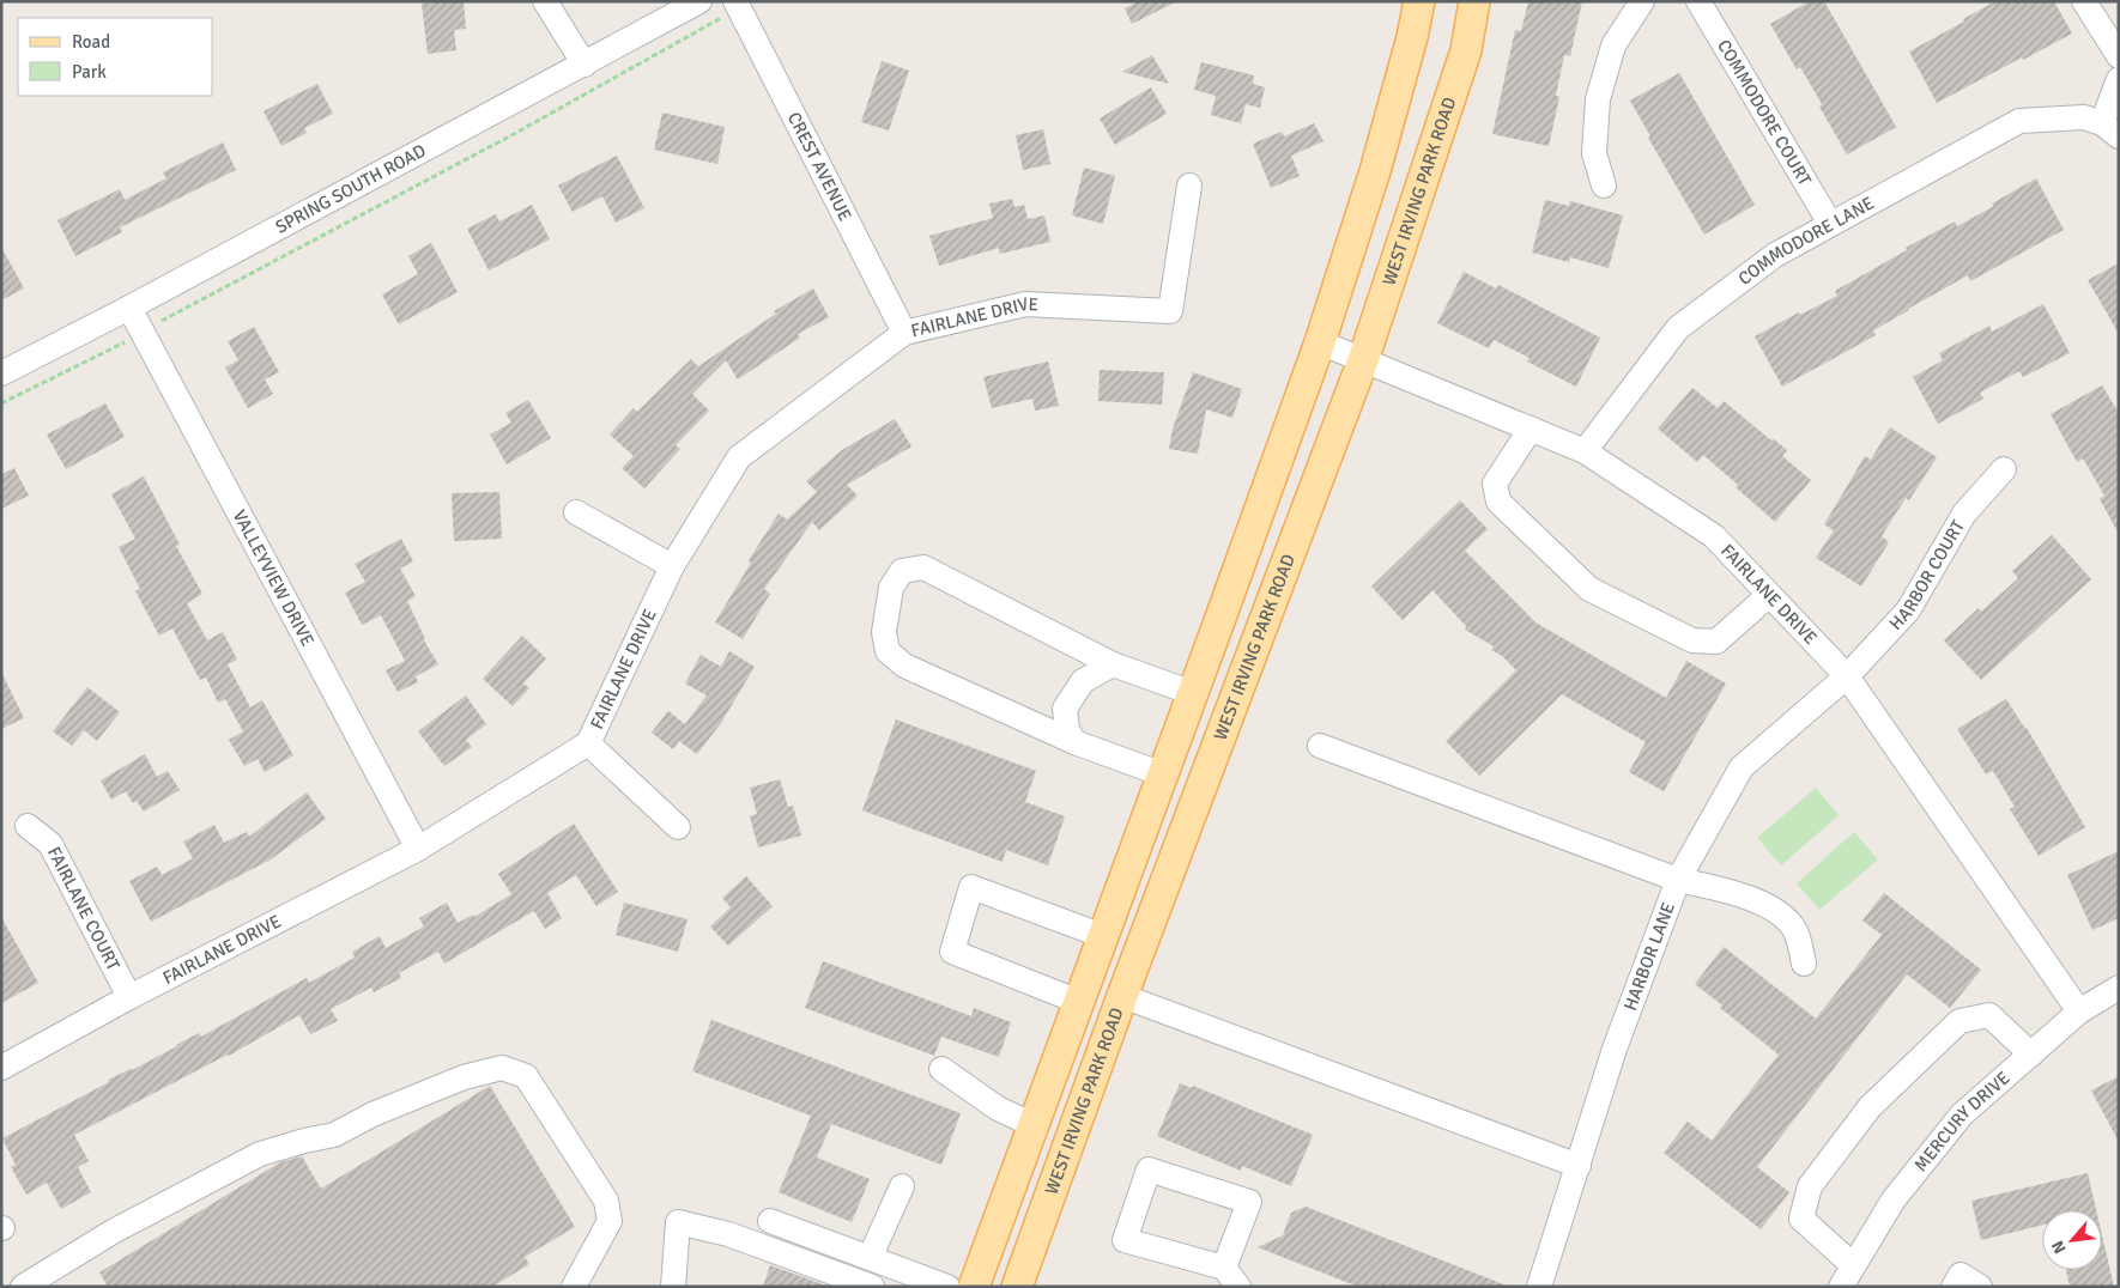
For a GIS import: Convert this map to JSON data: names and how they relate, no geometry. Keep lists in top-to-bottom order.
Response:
{
  "streets": {
    "main road": ["WEST IRVING PARK ROAD"],
    "street": [
      "COMMODORE COURT",
      "CREST AVENUE",
      "SPRING SOUTH ROAD",
      "COMMODORE LANE",
      "FAIRLANE DRIVE",
      "HARBOR COURT",
      "VALLEYVIEW DRIVE",
      "FAIRLANE COURT",
      "HARBOR LANE",
      "MERCURY DRIVE"
    ]
  },
  "crossings": [
    ["COMMODORE COURT", "COMMODORE LANE"],
    ["CREST AVENUE", "FAIRLANE DRIVE"],
    ["SPRING SOUTH ROAD", "VALLEYVIEW DRIVE"],
    ["WEST IRVING PARK ROAD", "FAIRLANE DRIVE"],
    ["COMMODORE LANE", "FAIRLANE DRIVE"],
    ["FAIRLANE DRIVE", "HARBOR COURT"],
    ["FAIRLANE DRIVE", "VALLEYVIEW DRIVE"],
    ["FAIRLANE DRIVE", "FAIRLANE COURT"],
    ["FAIRLANE DRIVE", "HARBOR LANE"],
    ["FAIRLANE DRIVE", "MERCURY DRIVE"],
    ["HARBOR COURT", "HARBOR LANE"]
  ],
  "legend": ["Road", "Park"],
  "north": "bottom left"
}
